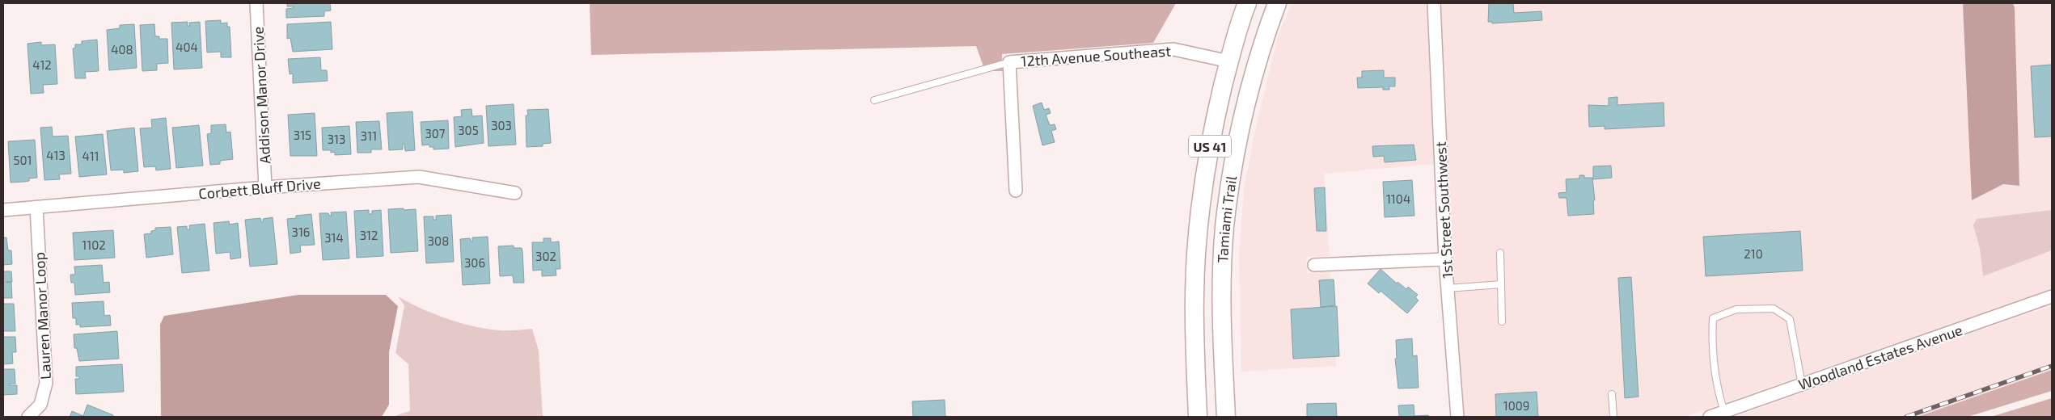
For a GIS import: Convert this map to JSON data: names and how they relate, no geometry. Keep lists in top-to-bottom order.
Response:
{
  "streets": {
    "main road": ["US 41", "Tamiami Trail"],
    "street": [
      "12th Avenue Southeast",
      "Addison Manor Drive",
      "Corbett Bluff Drive",
      "1st Street Southwest",
      "Lauren Manor Loop",
      "Woodland Estates Avenue"
    ]
  },
  "crossings": [
    ["12th Avenue Southeast", "Tamiami Trail"],
    ["Addison Manor Drive", "Corbett Bluff Drive"],
    ["Corbett Bluff Drive", "Lauren Manor Loop"]
  ],
  "house_numbers": [
    "404",
    "408",
    "412",
    "303",
    "305",
    "307",
    "315",
    "311",
    "313",
    "413",
    "411",
    "501",
    "1104",
    "316",
    "312",
    "314",
    "308",
    "1102",
    "210",
    "302",
    "306",
    "1009"
  ]
}
